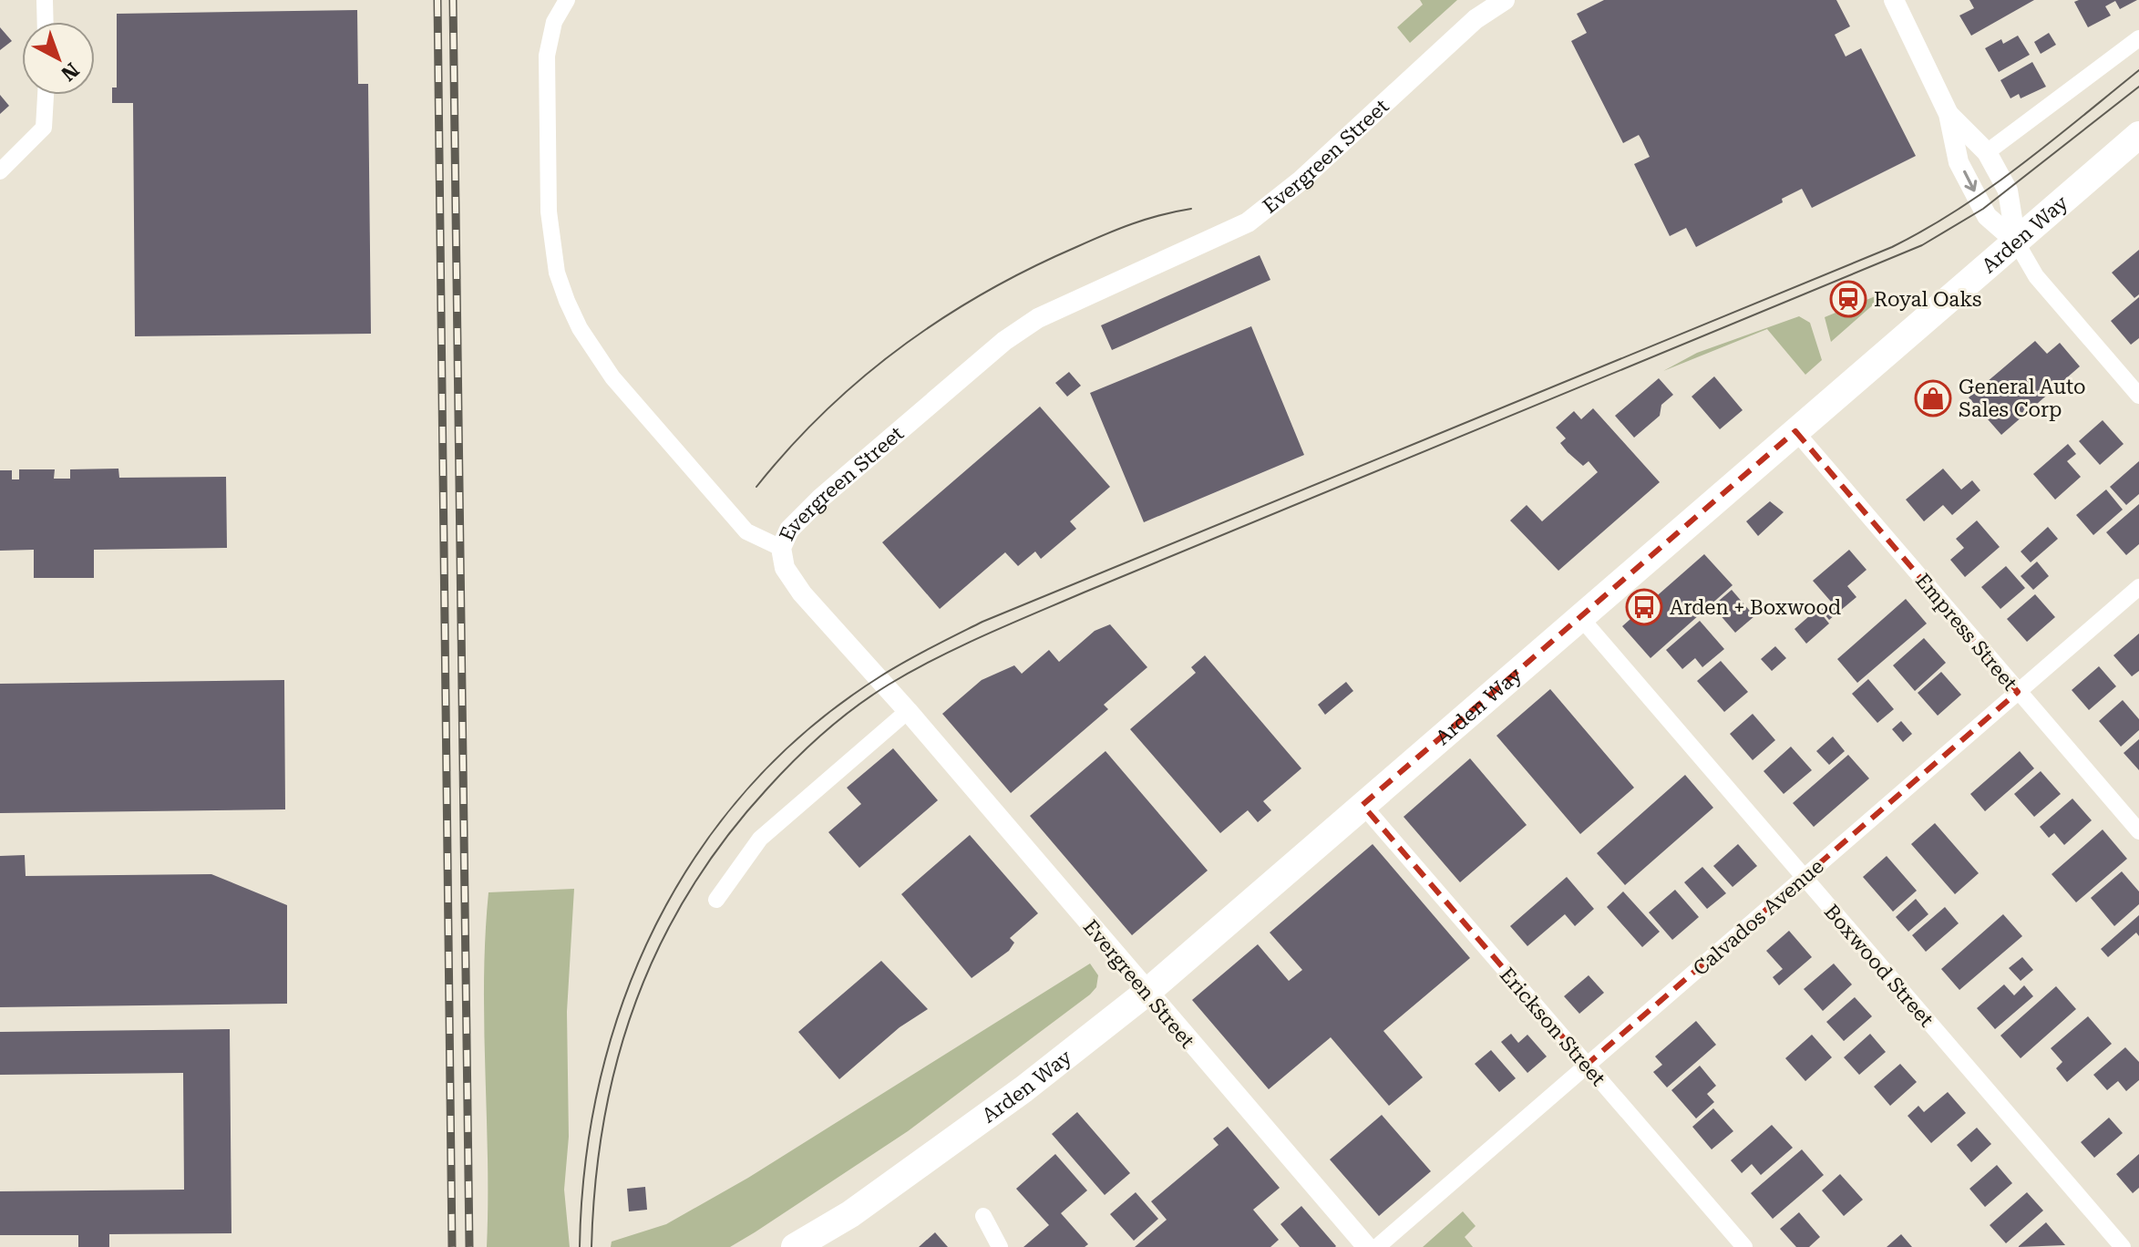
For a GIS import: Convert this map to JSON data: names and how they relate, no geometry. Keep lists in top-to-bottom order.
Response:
{
  "streets": {
    "main road": ["Arden Way"],
    "street": [
      "Evergreen Street",
      "Empress Street",
      "Calvados Avenue",
      "Boxwood Street",
      "Erickson Street"
    ]
  },
  "crossings": [
    ["Evergreen Street", "Arden Way"],
    ["Arden Way", "Empress Street"],
    ["Arden Way", "Boxwood Street"],
    ["Arden Way", "Erickson Street"],
    ["Empress Street", "Calvados Avenue"],
    ["Calvados Avenue", "Boxwood Street"],
    ["Calvados Avenue", "Erickson Street"]
  ],
  "places": {
    "station": ["Royal Oaks"],
    "shop": ["General Auto Sales Corp"],
    "bus stop": ["Arden + Boxwood"]
  },
  "north": "bottom right"
}
